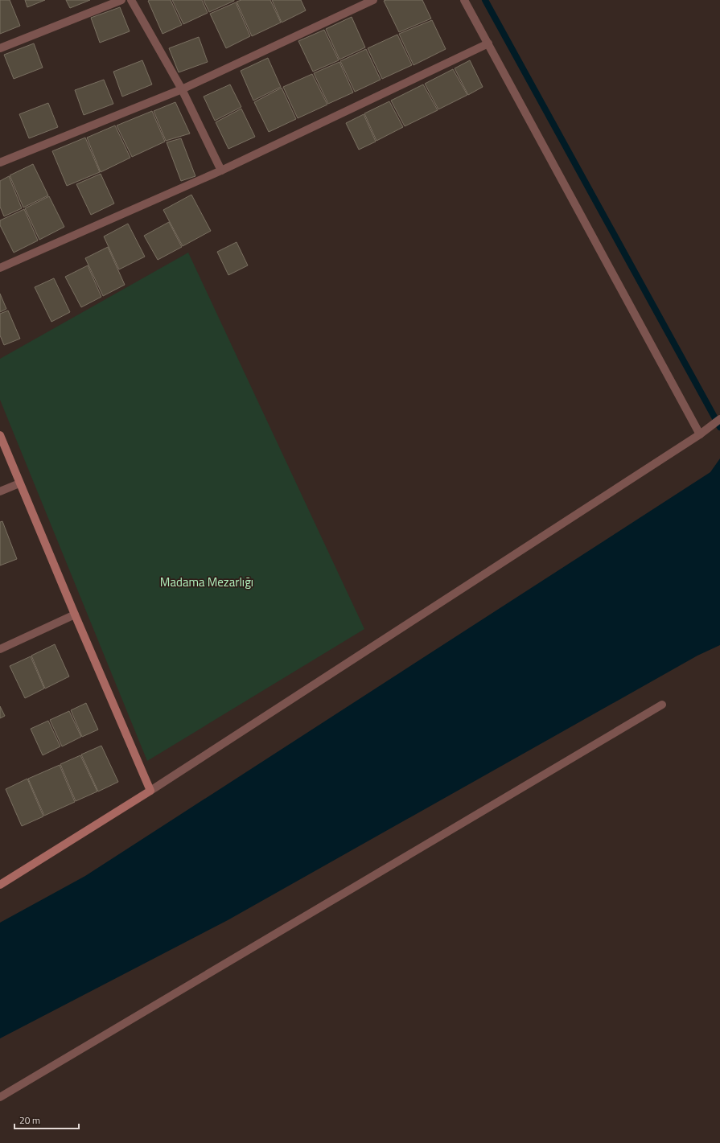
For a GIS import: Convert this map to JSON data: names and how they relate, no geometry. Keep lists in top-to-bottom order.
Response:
{
  "parks": ["Madama Mezarlığı"],
  "scale_bar": "20 m"
}
